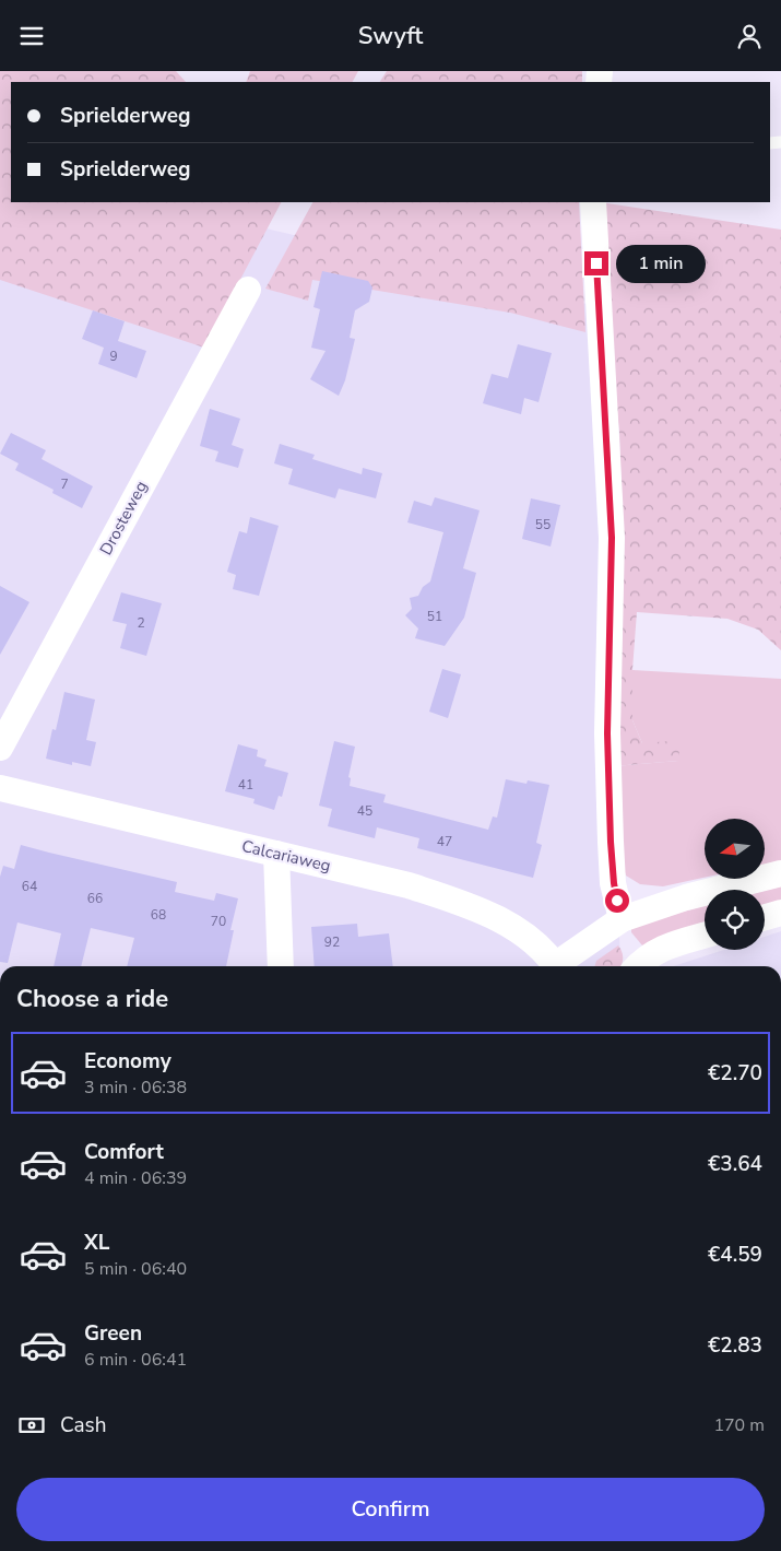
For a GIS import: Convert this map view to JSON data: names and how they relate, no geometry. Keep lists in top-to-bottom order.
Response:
{
  "streets": {
    "street": ["Drosteweg", "Calcariaweg"]
  },
  "house_numbers": [
    "9",
    "7",
    "55",
    "51",
    "2",
    "41",
    "45",
    "47",
    "64",
    "66",
    "68",
    "70",
    "92"
  ],
  "north": "left",
  "page": {
    "header": "Swyft",
    "banner": ["Sprielderweg", "Sprielderweg"],
    "bubble": "1 min",
    "heading": "Choose a ride",
    "list": [
      {
        "name": "Economy",
        "note": "3 min · 06:38",
        "value": "€2.70"
      },
      {
        "name": "Comfort",
        "note": "4 min · 06:39",
        "value": "€3.64"
      },
      {
        "name": "XL",
        "note": "5 min · 06:40",
        "value": "€4.59"
      },
      {
        "name": "Green",
        "note": "6 min · 06:41",
        "value": "€2.83"
      }
    ],
    "pay": ["Cash", "170 m"],
    "buttons": "Confirm"
  }
}
